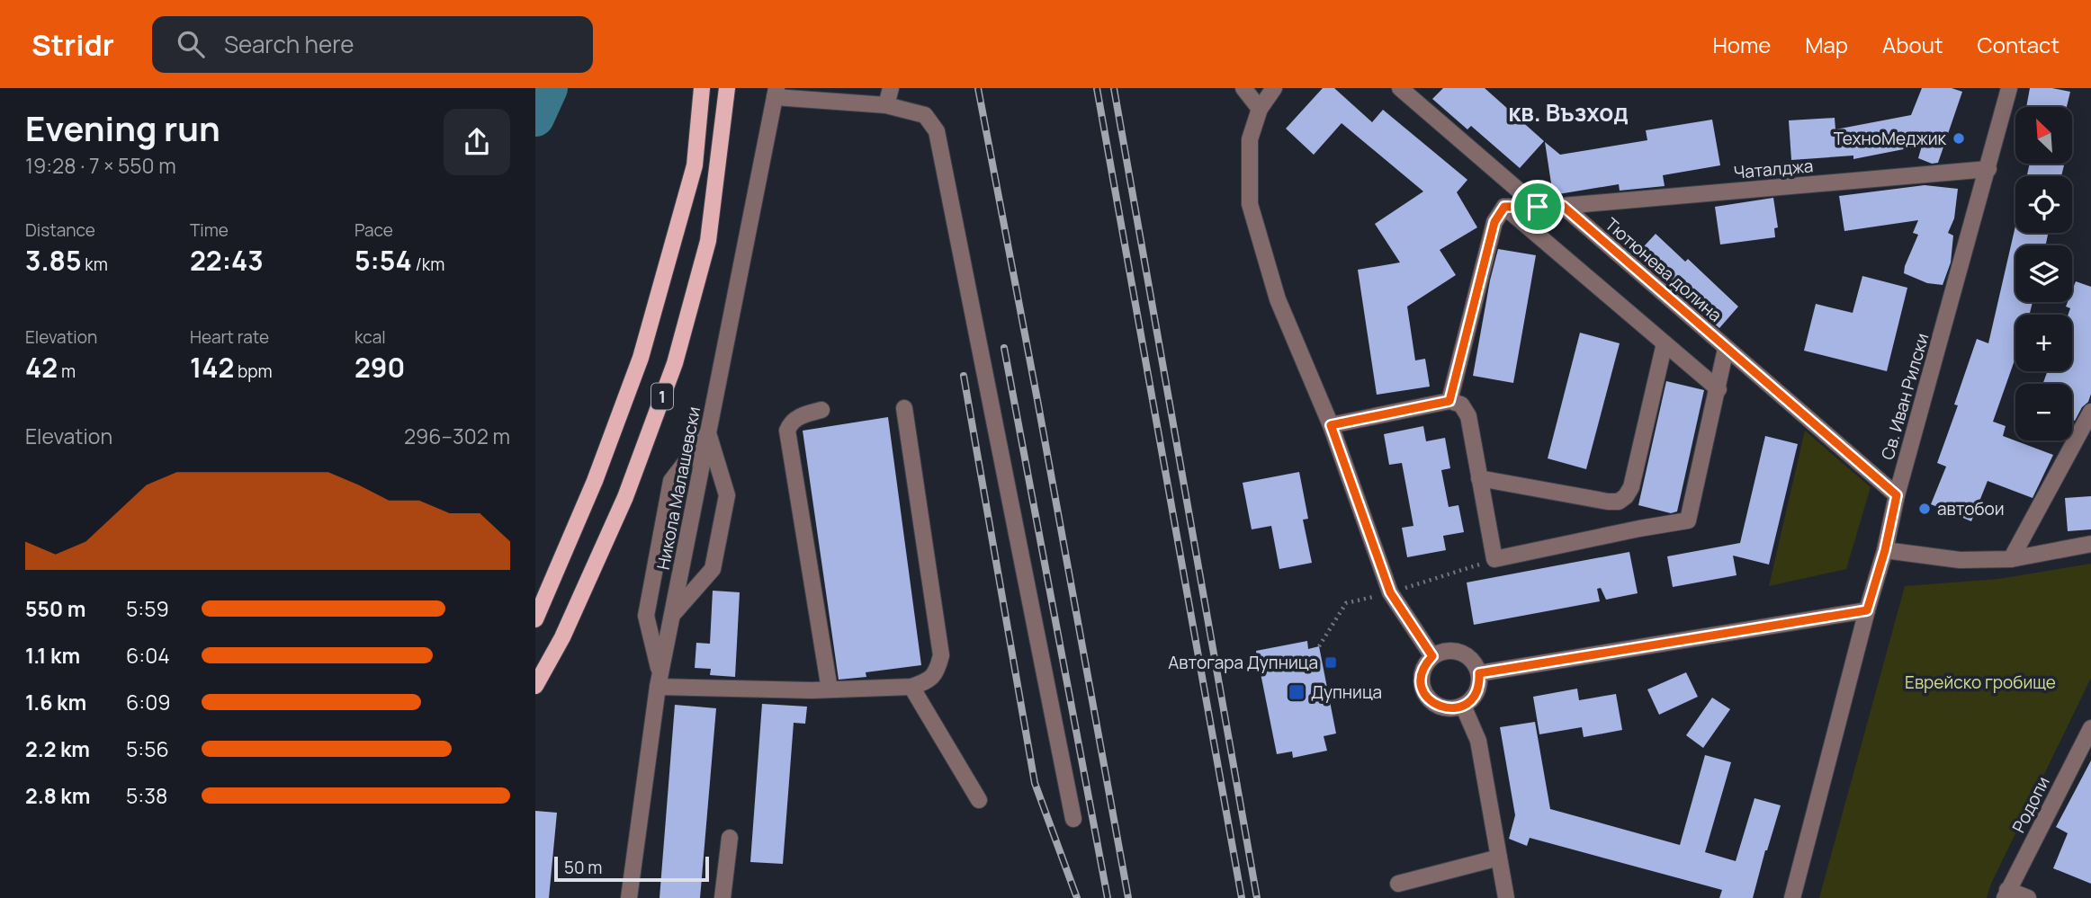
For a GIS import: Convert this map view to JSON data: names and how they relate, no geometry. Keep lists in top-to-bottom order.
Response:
{
  "streets": {
    "main road": ["1"],
    "street": [
      "Чаталджа",
      "Тютюнева долина",
      "Св. Иван Рилски",
      "Никола Малашевски",
      "Родопи"
    ]
  },
  "crossings": [
    ["Чаталджа", "Тютюнева долина"],
    ["Чаталджа", "Св. Иван Рилски"],
    ["Тютюнева долина", "Св. Иван Рилски"]
  ],
  "districts": ["кв. Възход"],
  "parks": ["Еврейско гробище"],
  "places": {
    "other": ["ТехноМеджик", "автобои"],
    "transit": ["Автогара Дупница", "Дупница"]
  },
  "scale_bar": "50 m",
  "north": "top left",
  "page": {
    "header": "Stridr",
    "search": "Search here",
    "nav": [
      "Home",
      "Map",
      "About",
      "Contact"
    ],
    "heading": ["Evening run", "19:28 · 7 × 550 m"],
    "map_buttons": ["+", "−"],
    "stats": [
      ["Distance", "3.85 km"],
      ["Time", "22:43"],
      ["Pace", "5:54 /km"],
      ["Elevation", "42 m"],
      ["Heart rate", "142 bpm"],
      ["kcal", "290"]
    ],
    "chart": ["Elevation", "296–302 m"],
    "list": [
      {
        "name": "550 m",
        "note": "5:59"
      },
      {
        "name": "1.1 km",
        "note": "6:04"
      },
      {
        "name": "1.6 km",
        "note": "6:09"
      },
      {
        "name": "2.2 km",
        "note": "5:56"
      },
      {
        "name": "2.8 km",
        "note": "5:38"
      }
    ],
    "scale": "50 m"
  }
}
